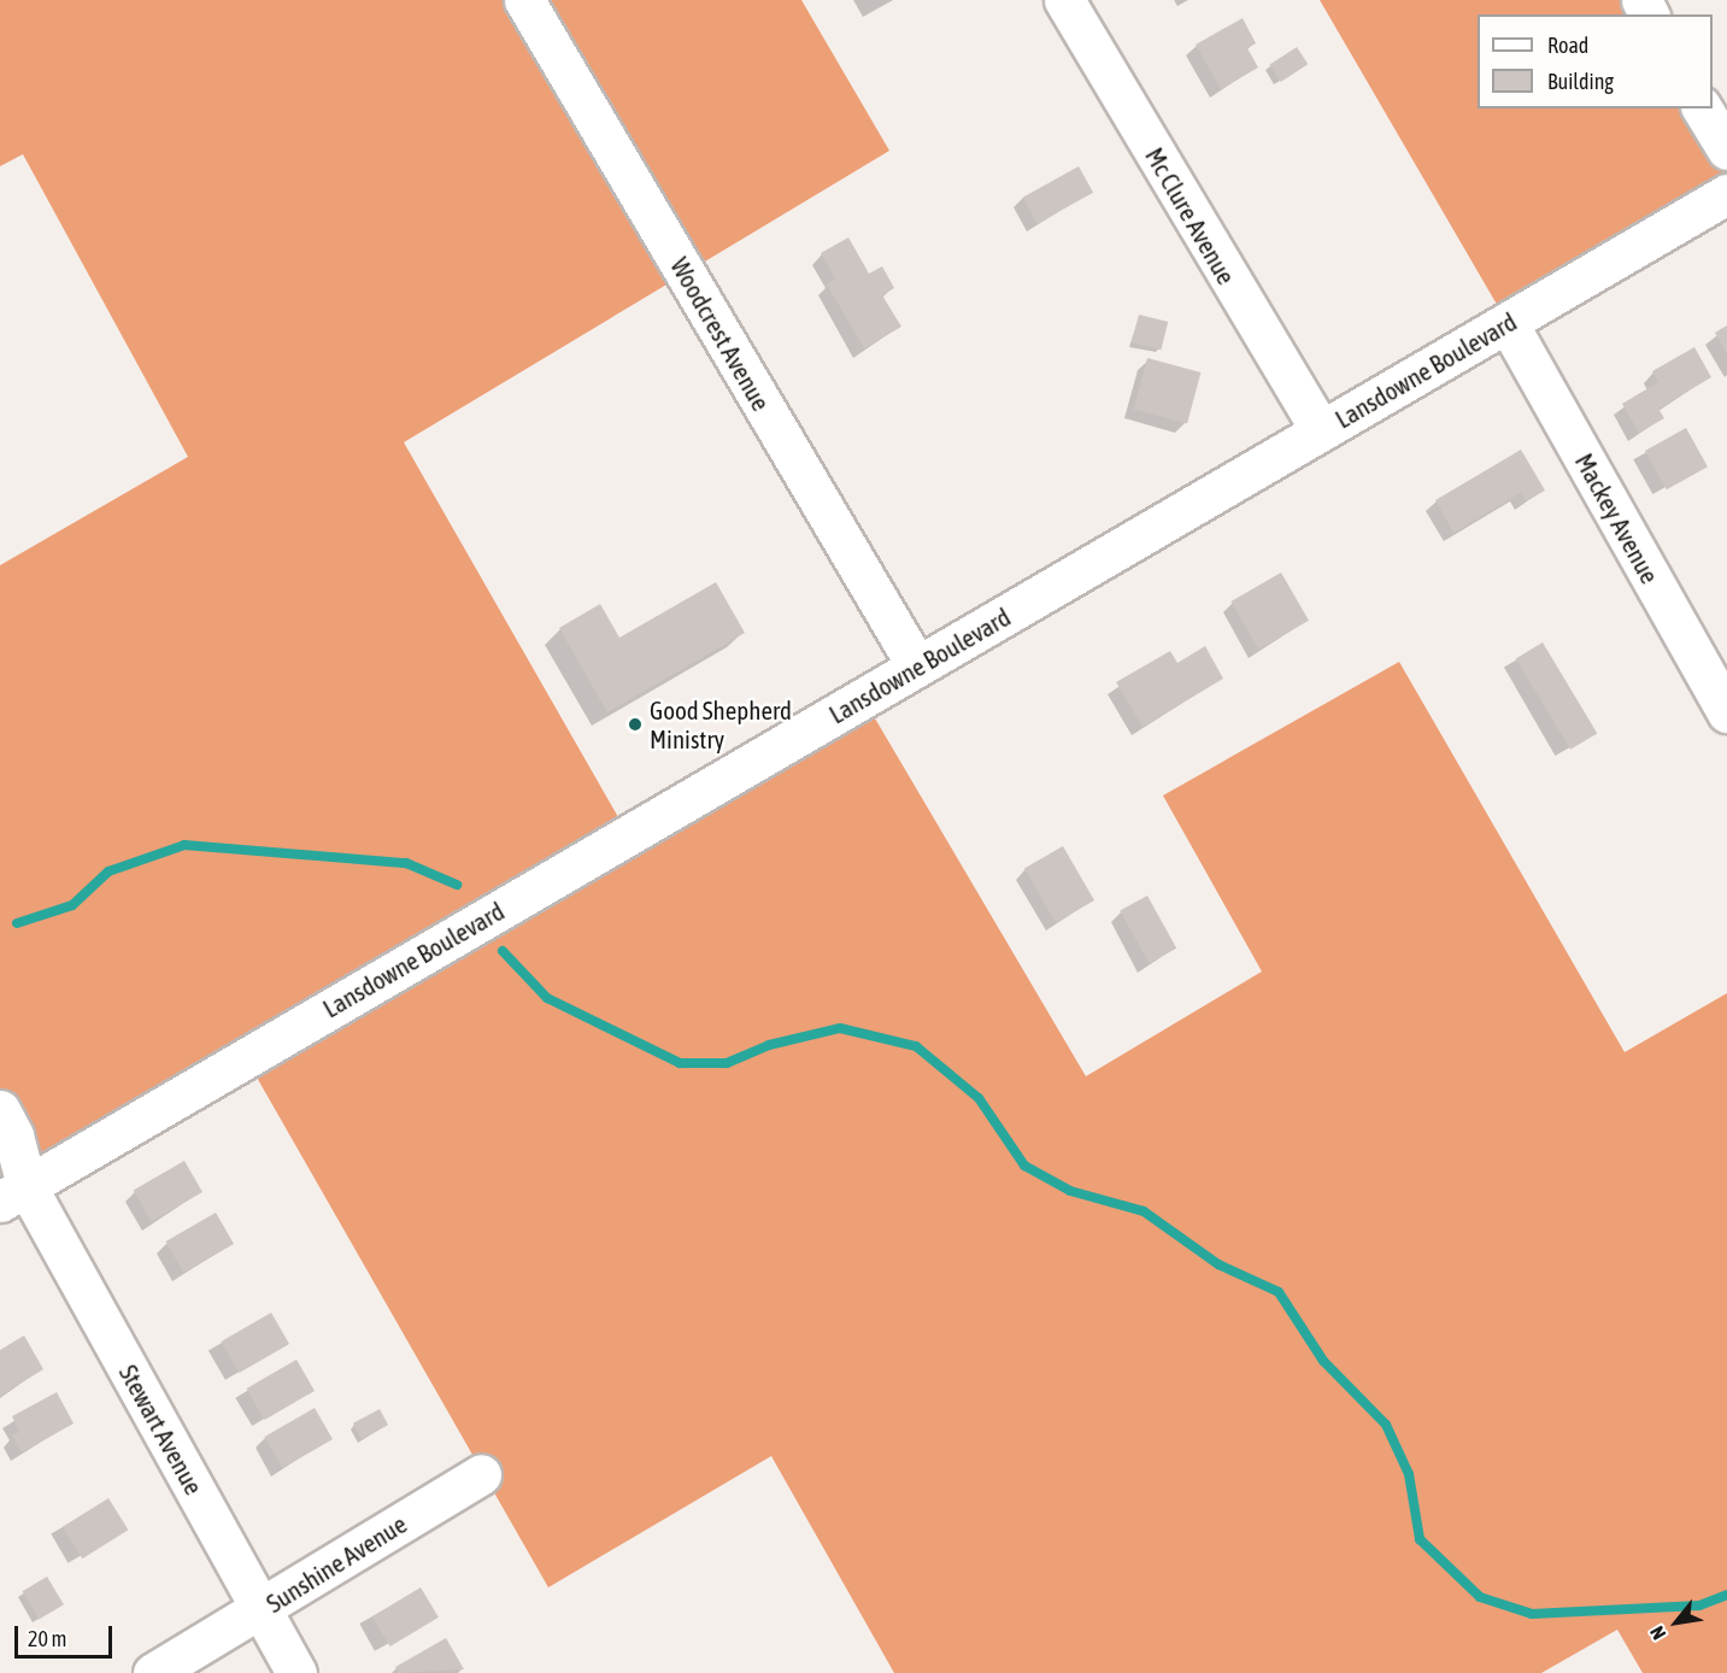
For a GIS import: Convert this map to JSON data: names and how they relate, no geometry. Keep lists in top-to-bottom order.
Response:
{
  "streets": {
    "street": [
      "Mc Clure Avenue",
      "Woodcrest Avenue",
      "Lansdowne Boulevard",
      "Mackey Avenue",
      "Stewart Avenue",
      "Sunshine Avenue"
    ]
  },
  "crossings": [
    ["Mc Clure Avenue", "Lansdowne Boulevard"],
    ["Woodcrest Avenue", "Lansdowne Boulevard"],
    ["Lansdowne Boulevard", "Mackey Avenue"],
    ["Lansdowne Boulevard", "Stewart Avenue"],
    ["Stewart Avenue", "Sunshine Avenue"]
  ],
  "places": ["Good Shepherd Ministry"],
  "legend": ["Road", "Building"],
  "scale_bar": "20 m",
  "north": "bottom left"
}
